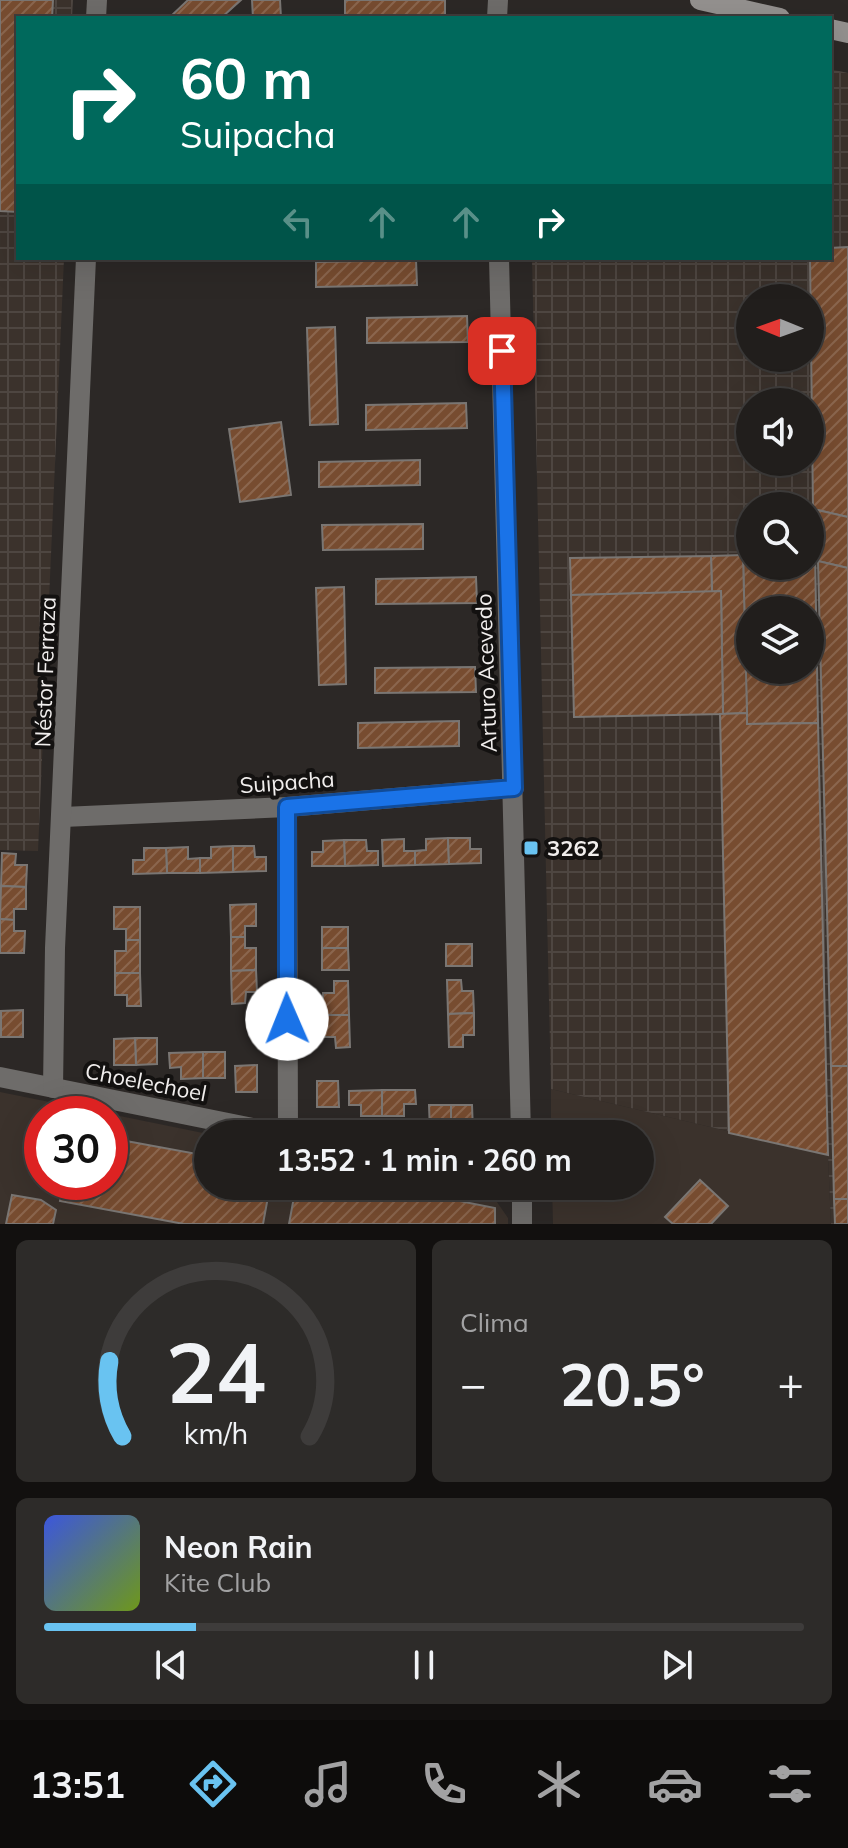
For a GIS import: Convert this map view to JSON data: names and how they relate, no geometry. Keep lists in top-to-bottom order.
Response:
{
  "streets": {
    "street": [
      "Néstor Ferraza",
      "Arturo Acevedo",
      "Suipacha",
      "Choelechoel"
    ]
  },
  "crossings": [
    ["Néstor Ferraza", "Suipacha"],
    ["Néstor Ferraza", "Choelechoel"],
    ["Arturo Acevedo", "Suipacha"]
  ],
  "places": {
    "transit": ["3262"]
  },
  "north": "left",
  "page": {
    "turn": ["60 m", "Suipacha"],
    "limit": "30",
    "trip": "13:52 · 1 min · 260 m",
    "tile": "Clima",
    "heat": ["−", "20.5°", "+"],
    "song": ["Neon Rain", "Kite Club"],
    "tabs": "13:51",
    "gauge": ["24", "km/h"]
  }
}
